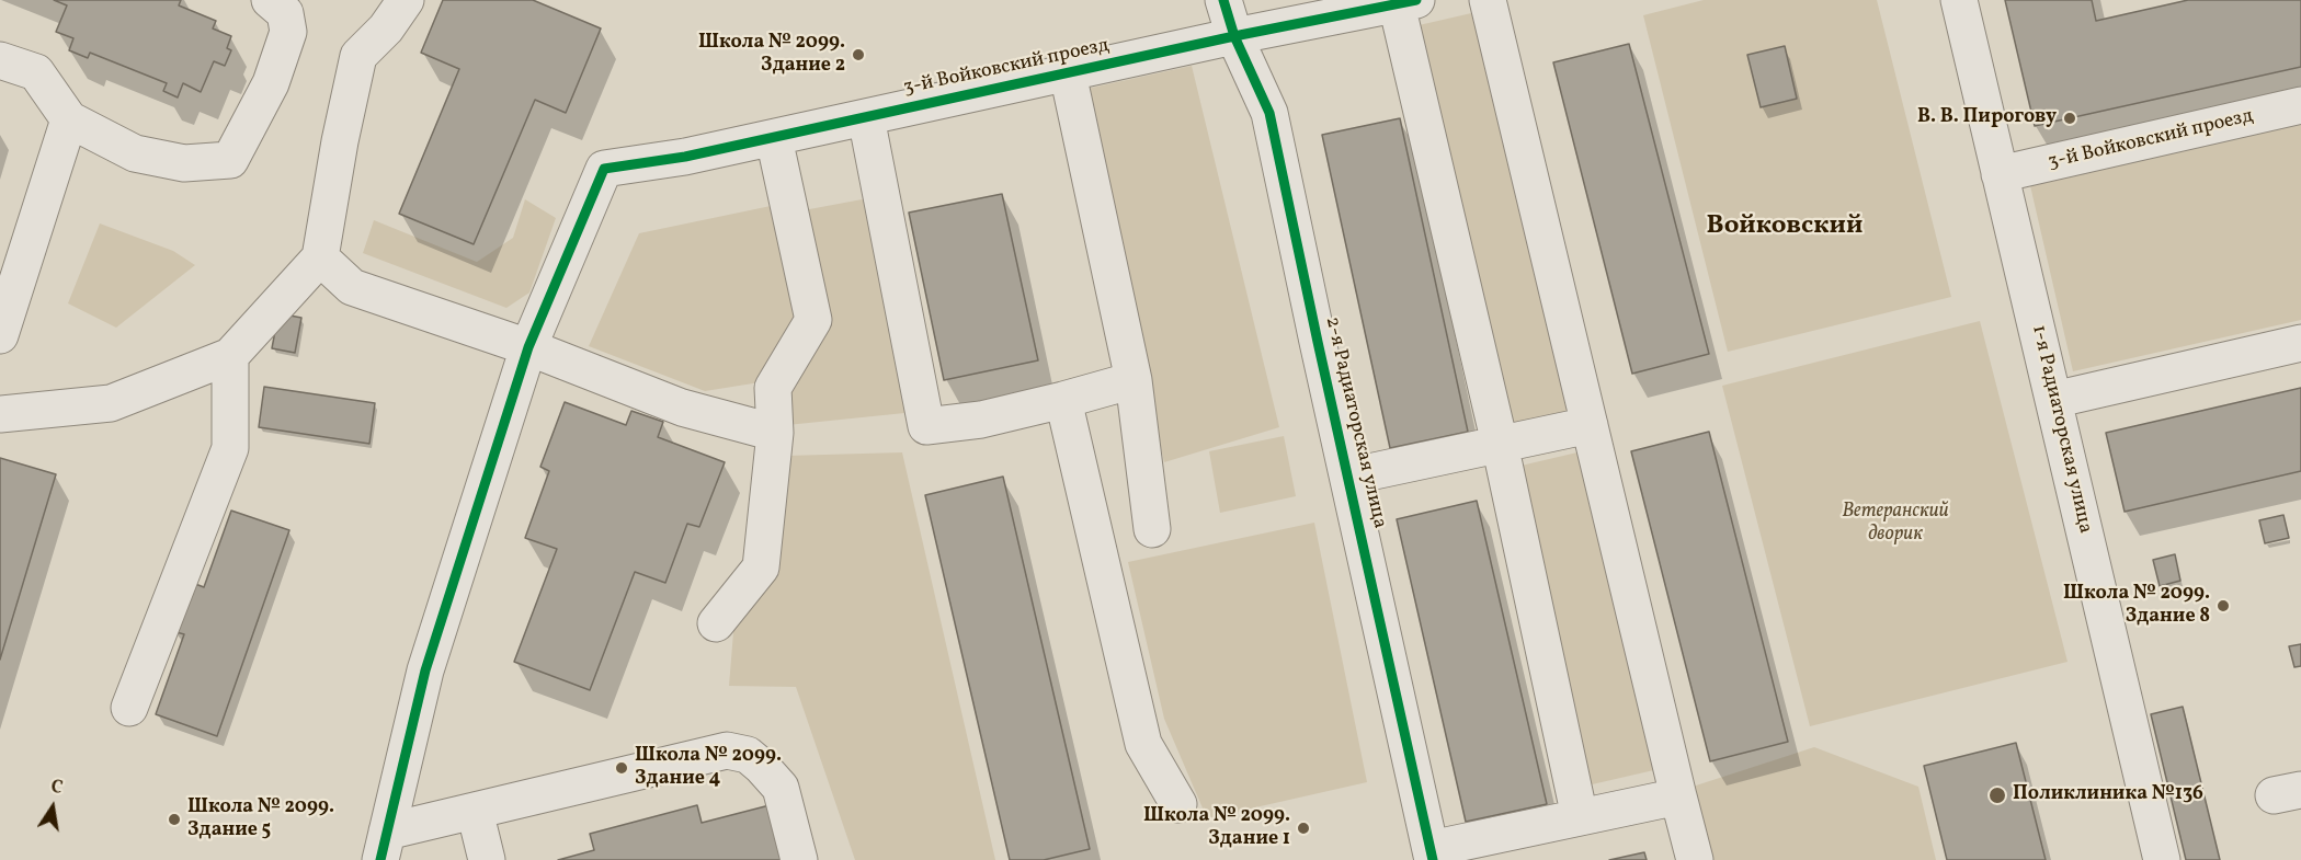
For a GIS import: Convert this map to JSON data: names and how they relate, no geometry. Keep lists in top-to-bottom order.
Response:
{
  "streets": {
    "street": ["3-й Войковский проезд", "2-я Радиаторская улица", "1-я Радиаторская улица"]
  },
  "crossings": [
    ["3-й Войковский проезд", "2-я Радиаторская улица"],
    ["3-й Войковский проезд", "1-я Радиаторская улица"]
  ],
  "districts": ["Войковский"],
  "parks": ["Ветеранский дворик"],
  "places": [
    "Школа № 2099. Здание 2",
    "В. В. Пирогову",
    "Школа № 2099. Здание 8",
    "Школа № 2099. Здание 4",
    "Поликлиника №136",
    "Школа № 2099. Здание 5",
    "Школа № 2099. Здание 1"
  ],
  "north": "top"
}
